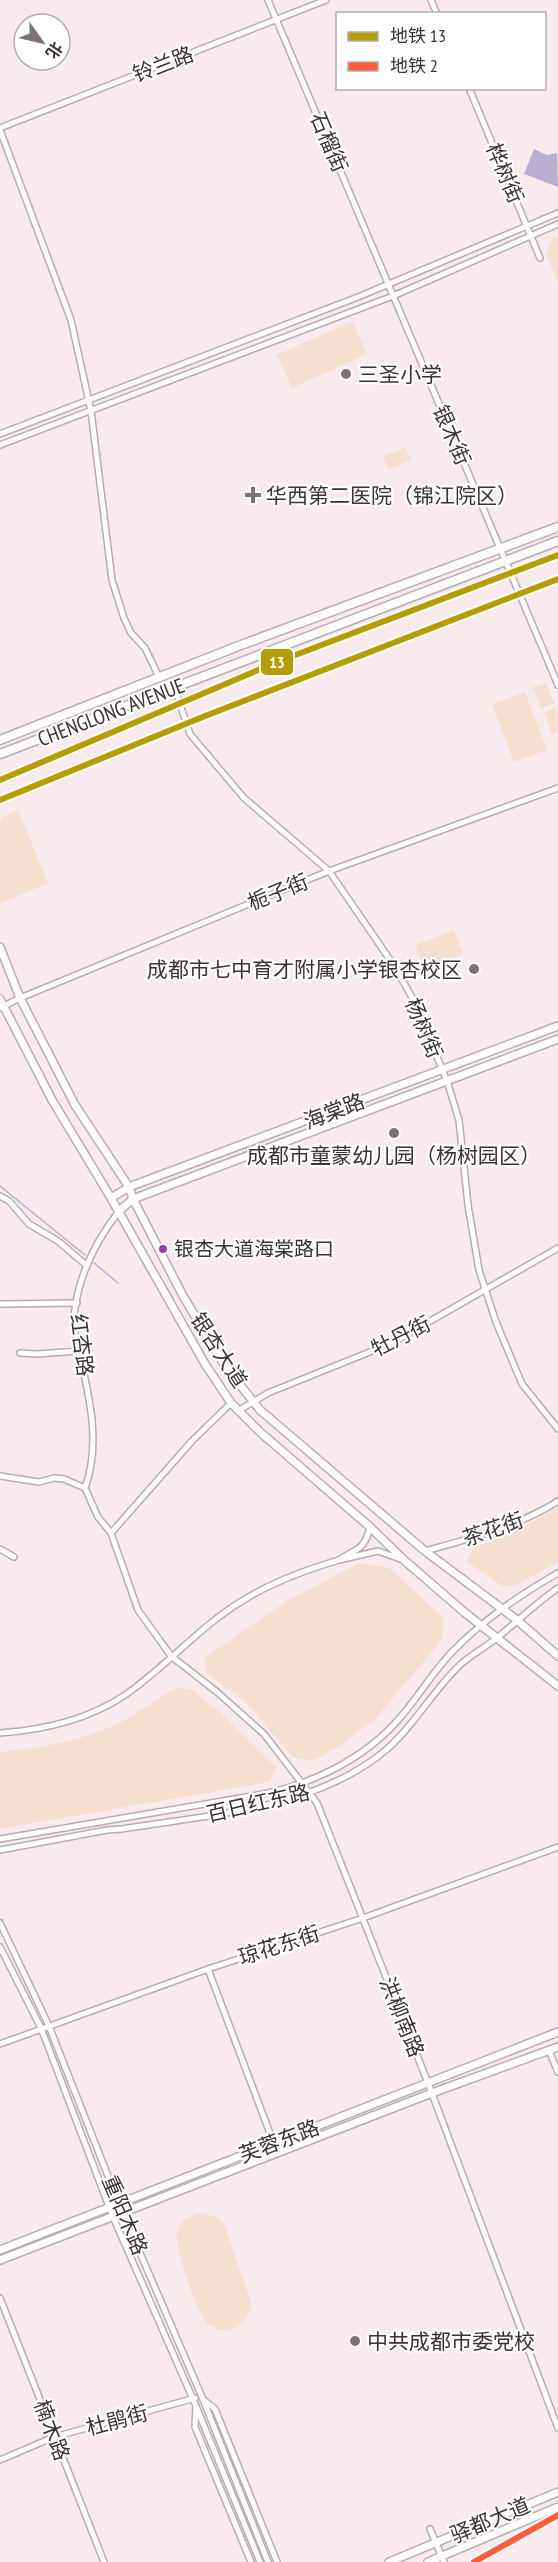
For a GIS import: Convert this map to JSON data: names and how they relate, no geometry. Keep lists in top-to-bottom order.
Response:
{
  "streets": {
    "highway": ["CHENGLONG AVENUE"],
    "main road": [
      "海棠路",
      "银杏大道",
      "芙蓉东路",
      "驿都大道"
    ],
    "street": [
      "铃兰路",
      "石榴街",
      "桦树街",
      "银木街",
      "栀子街",
      "杨树街",
      "牡丹街",
      "红杏路",
      "茶花街",
      "百日红东路",
      "琼花东街",
      "洪柳南路",
      "重阳木路",
      "杜鹃街",
      "楠木路"
    ]
  },
  "crossings": [
    ["铃兰路", "石榴街"],
    ["石榴街", "银木街"],
    ["银木街", "CHENGLONG AVENUE"],
    ["CHENGLONG AVENUE", "杨树街"],
    ["栀子街", "杨树街"],
    ["栀子街", "银杏大道"],
    ["杨树街", "海棠路"],
    ["杨树街", "牡丹街"],
    ["海棠路", "红杏路"],
    ["海棠路", "银杏大道"],
    ["牡丹街", "银杏大道"],
    ["红杏路", "银杏大道"],
    ["红杏路", "洪柳南路"],
    ["银杏大道", "茶花街"],
    ["银杏大道", "百日红东路"],
    ["百日红东路", "洪柳南路"],
    ["琼花东街", "洪柳南路"],
    ["琼花东街", "重阳木路"],
    ["洪柳南路", "芙蓉东路"],
    ["芙蓉东路", "重阳木路"],
    ["重阳木路", "杜鹃街"],
    ["杜鹃街", "楠木路"]
  ],
  "places": {
    "other": [
      "三圣小学",
      "成都市七中育才附属小学银杏校区",
      "成都市童蒙幼儿园（杨树园区）",
      "银杏大道海棠路口",
      "中共成都市委党校"
    ],
    "health": ["华西第二医院（锦江院区）"]
  },
  "lines": ["metro line 13", "metro line 2"],
  "legend": ["地铁 13", "地铁 2"],
  "north": "bottom right"
}
